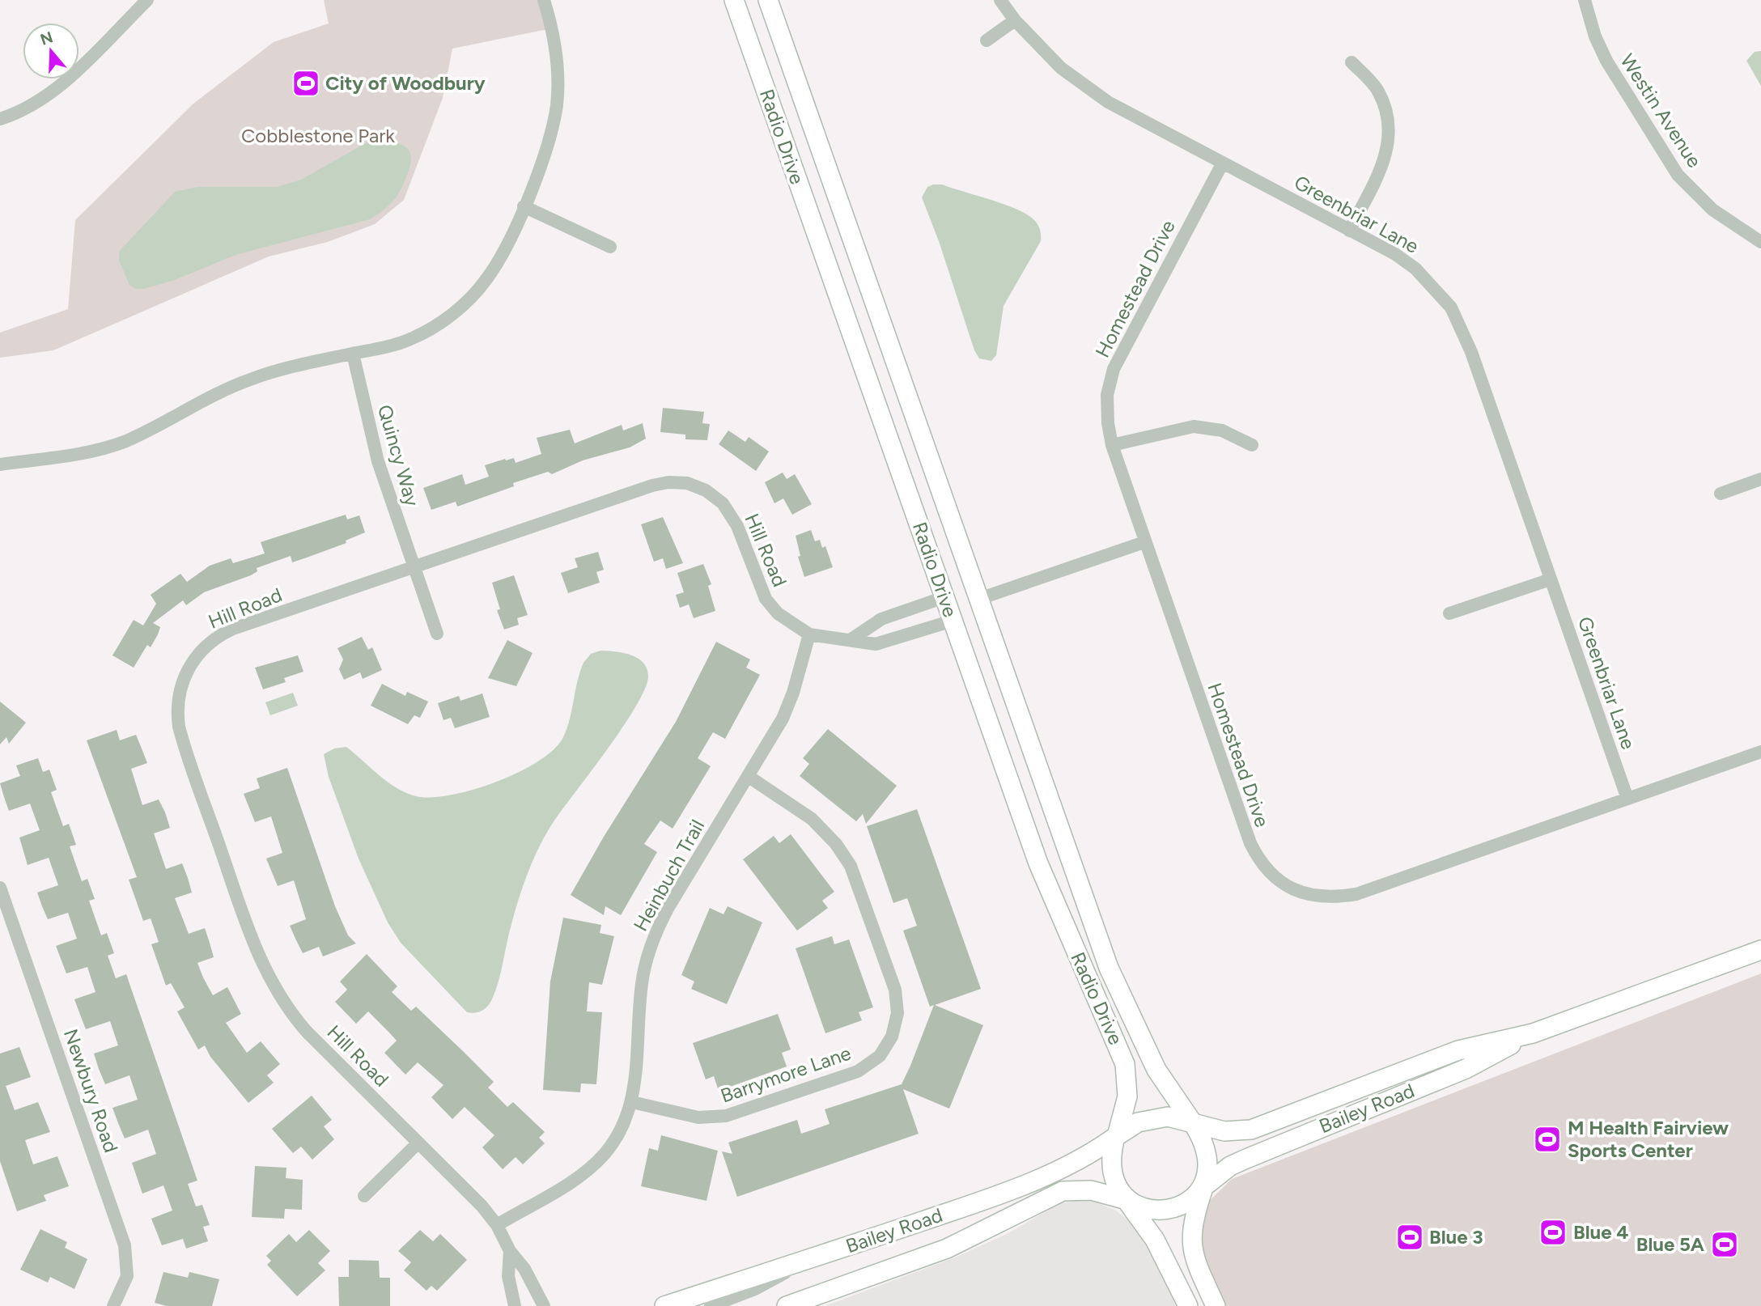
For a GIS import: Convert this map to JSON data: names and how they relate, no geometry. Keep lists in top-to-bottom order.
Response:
{
  "streets": {
    "main road": ["Radio Drive", "Bailey Road"],
    "street": [
      "Westin Avenue",
      "Greenbriar Lane",
      "Homestead Drive",
      "Quincy Way",
      "Hill Road",
      "Heinbuch Trail",
      "Barrymore Lane",
      "Newbury Road"
    ]
  },
  "crossings": [
    ["Radio Drive", "Hill Road"],
    ["Radio Drive", "Bailey Road"],
    ["Greenbriar Lane", "Homestead Drive"],
    ["Quincy Way", "Hill Road"],
    ["Hill Road", "Heinbuch Trail"],
    ["Heinbuch Trail", "Barrymore Lane"]
  ],
  "parks": ["Cobblestone Park"],
  "places": {
    "sports": [
      "City of Woodbury",
      "M Health Fairview Sports Center",
      "Blue 4",
      "Blue 3",
      "Blue 5A"
    ]
  },
  "north": "top"
}
